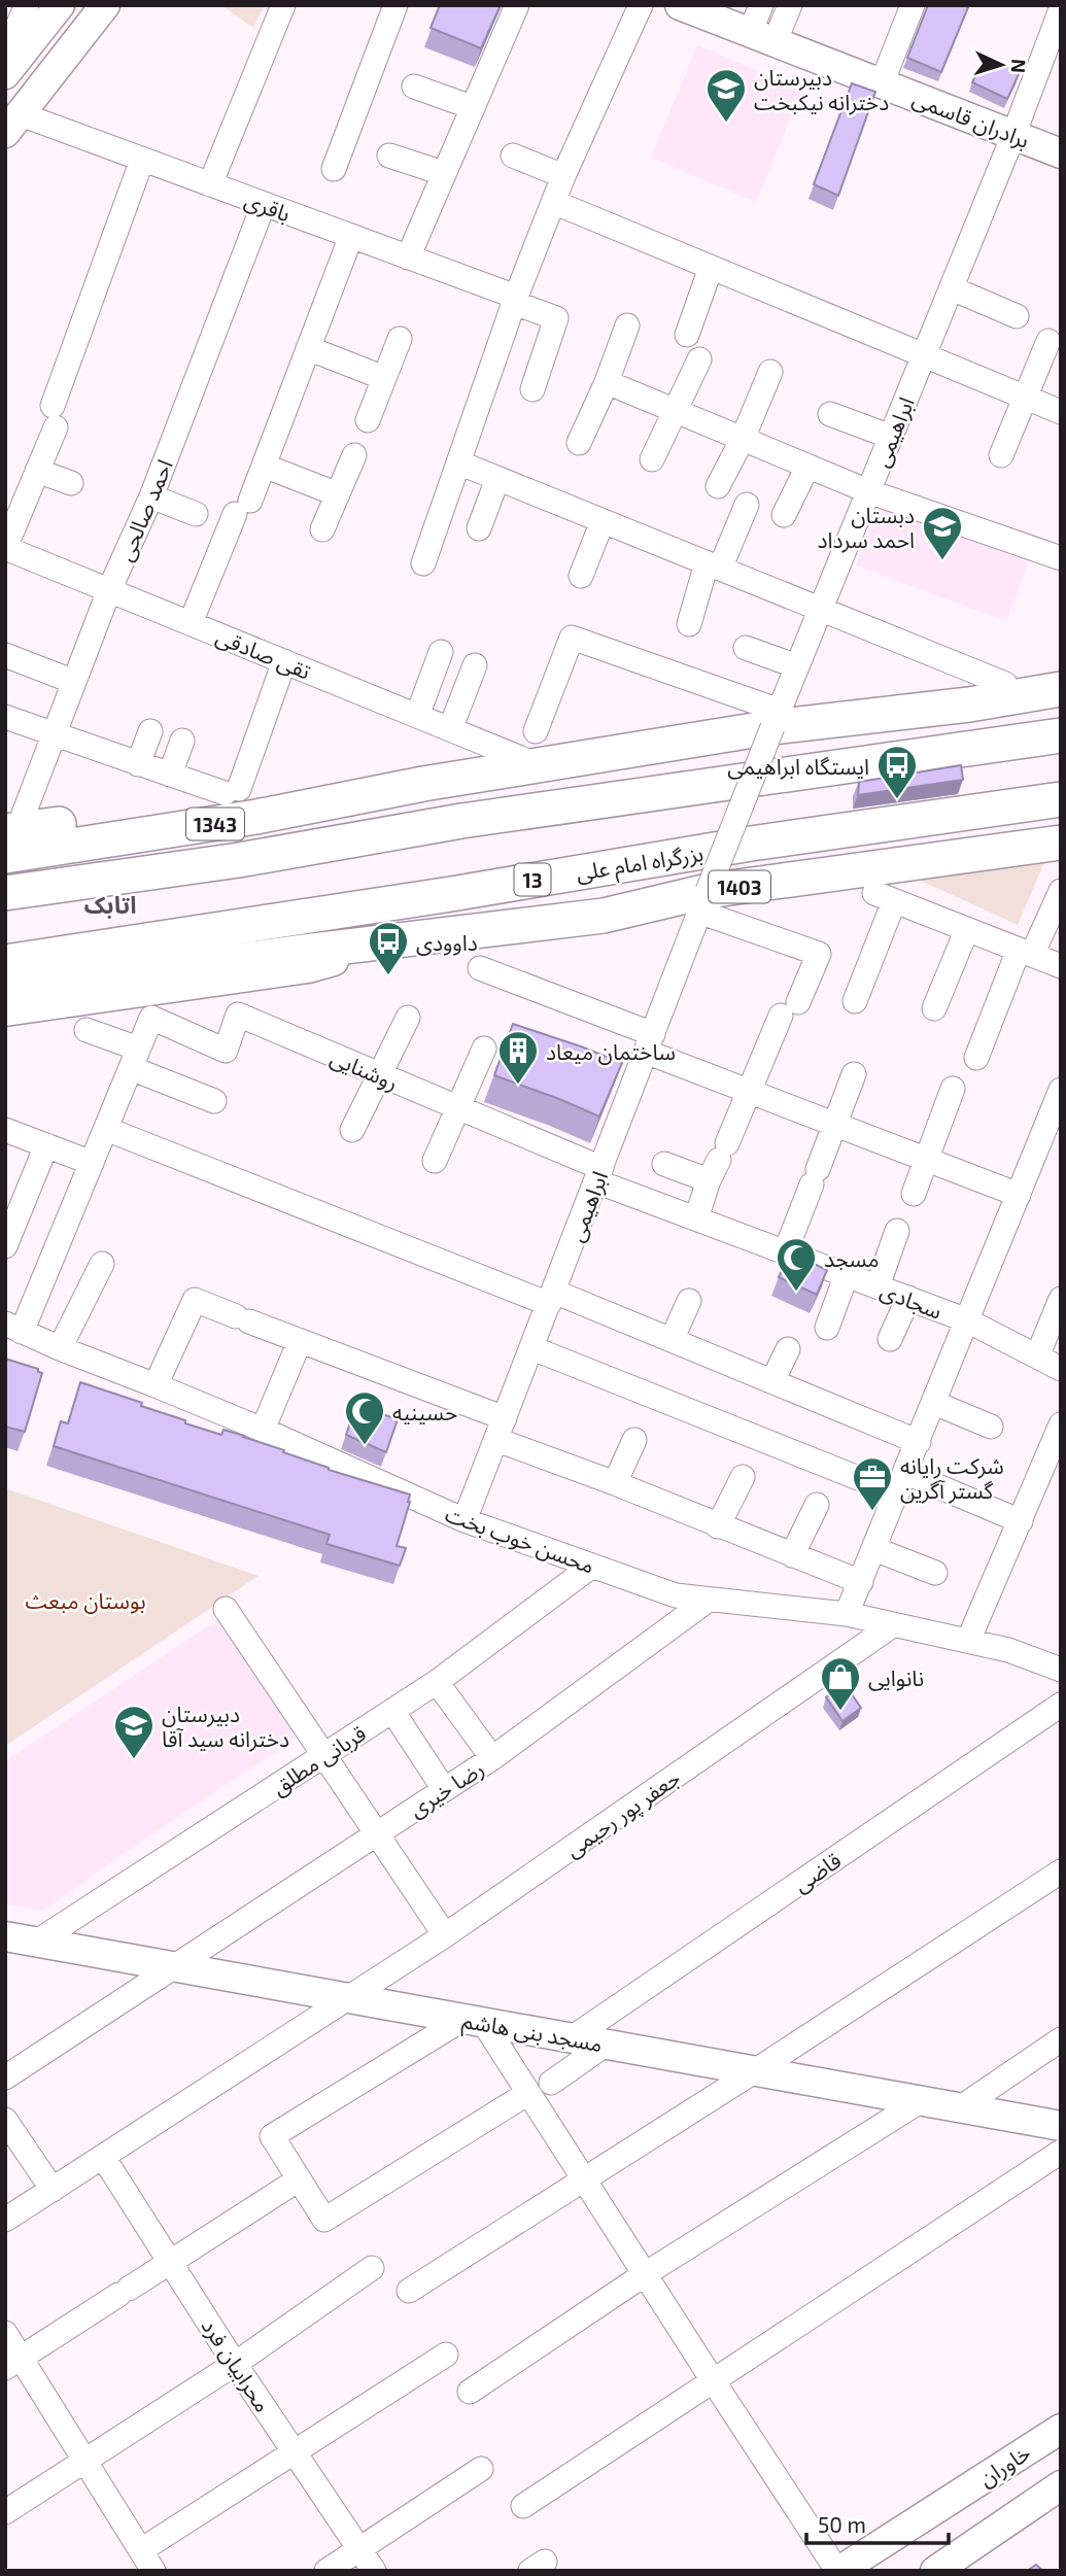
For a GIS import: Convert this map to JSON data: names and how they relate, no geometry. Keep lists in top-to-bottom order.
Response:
{
  "streets": {
    "highway": [
      "1343",
      "بزرگراه امام علی",
      "13",
      "1403"
    ],
    "main road": ["برادران قاسمی", "مسجد بنی هاشم", "خاوران"],
    "street": [
      "باقری",
      "ابراهیمی",
      "احمد صالحی",
      "تقی صادقی",
      "روشنایی",
      "سجادی",
      "محسن خوب بخت",
      "قربانی مطلق",
      "رضا خیری",
      "جعفر پور رحیمی",
      "قاضی",
      "محرابیان فرد"
    ]
  },
  "crossings": [
    ["برادران قاسمی", "ابراهیمی"],
    ["باقری", "احمد صالحی"],
    ["ابراهیمی", "1403"],
    ["ابراهیمی", "روشنایی"],
    ["ابراهیمی", "سجادی"],
    ["ابراهیمی", "محسن خوب بخت"],
    ["احمد صالحی", "تقی صادقی"],
    ["احمد صالحی", "1343"],
    ["روشنایی", "سجادی"],
    ["محسن خوب بخت", "قربانی مطلق"],
    ["محسن خوب بخت", "رضا خیری"],
    ["محسن خوب بخت", "جعفر پور رحیمی"],
    ["قربانی مطلق", "مسجد بنی هاشم"],
    ["رضا خیری", "مسجد بنی هاشم"],
    ["جعفر پور رحیمی", "مسجد بنی هاشم"],
    ["جعفر پور رحیمی", "محرابیان فرد"],
    ["قاضی", "مسجد بنی هاشم"]
  ],
  "districts": ["اتابک"],
  "parks": ["بوستان مبعث"],
  "places": {
    "school or university": ["دبیرستان دخترانه نیکبخت", "دبستان احمد سرداد", "دبیرستان دخترانه سید آقا"],
    "bus stop": ["ایستگاه ابراهیمی", "داوودی"],
    "building": ["ساختمان میعاد"],
    "mosque": ["مسجد", "حسینیه"],
    "office": ["شرکت رایانه گستر آگرین"],
    "shop": ["نانوایی"]
  },
  "scale_bar": "50 m",
  "north": "right"
}
